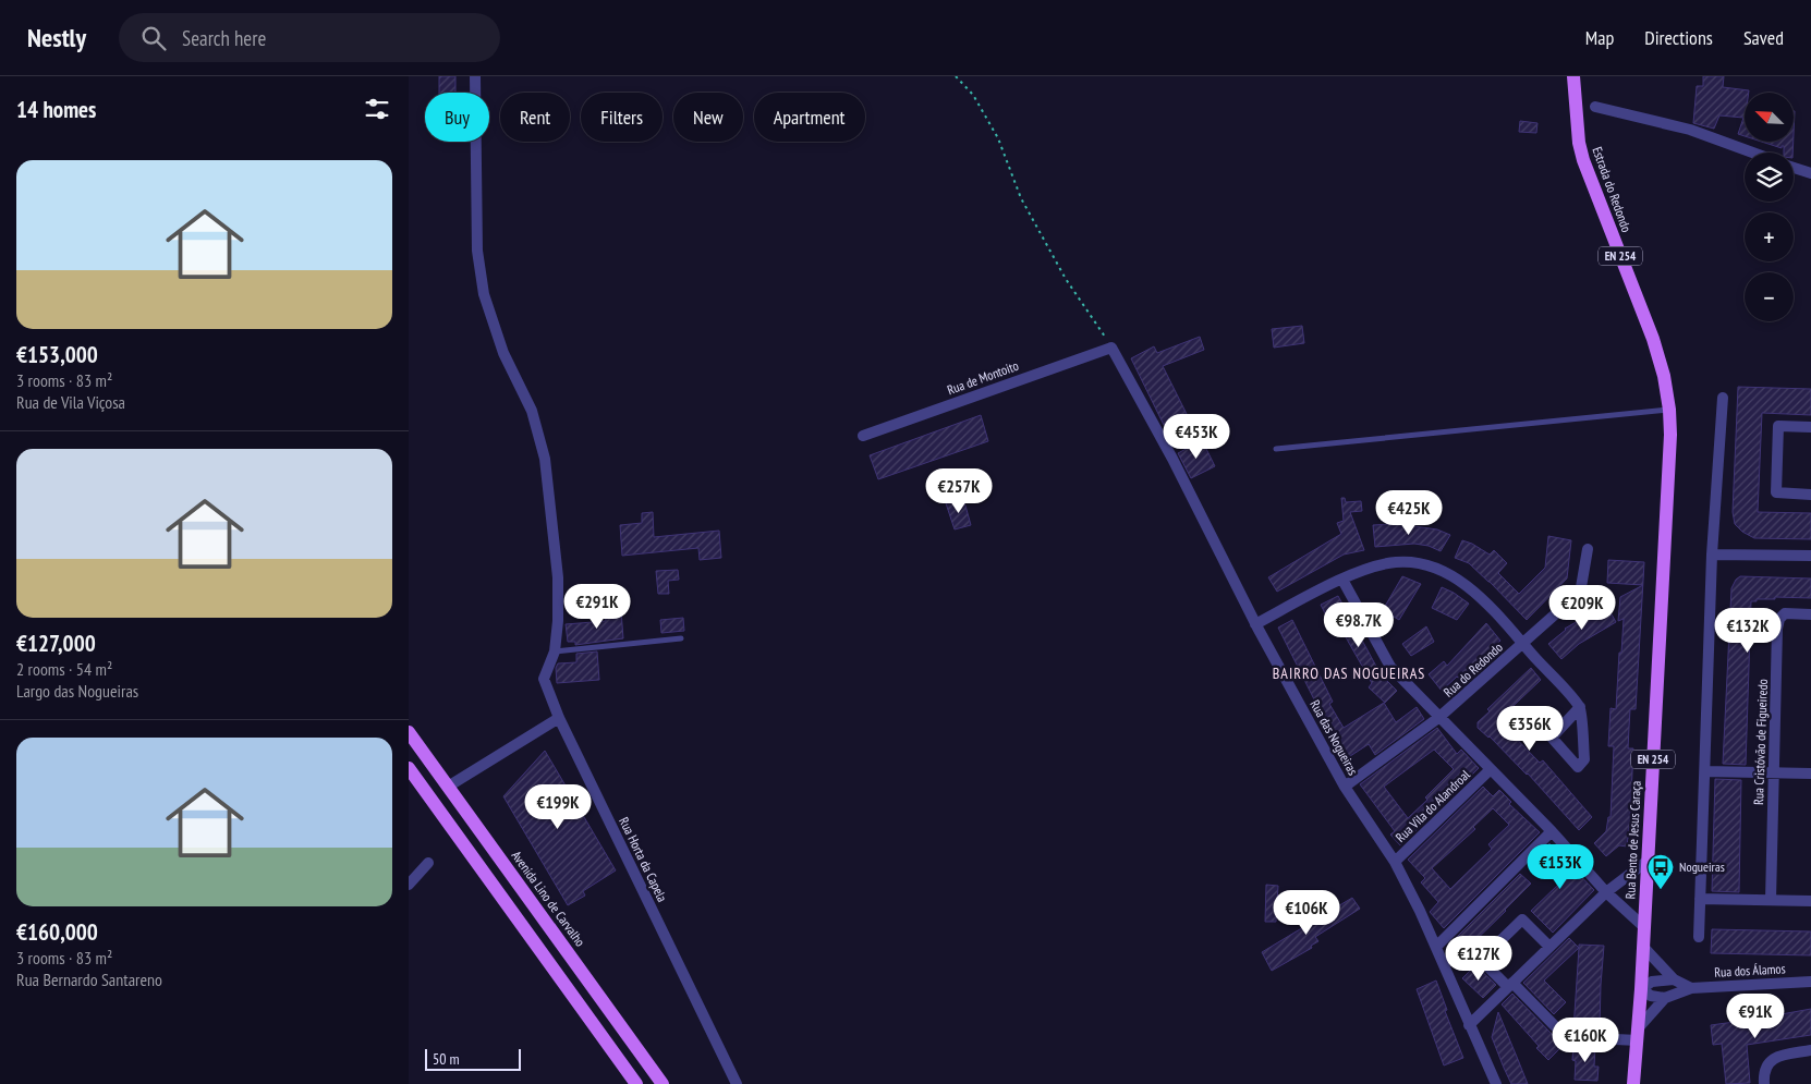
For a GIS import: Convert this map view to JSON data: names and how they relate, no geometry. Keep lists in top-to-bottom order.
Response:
{
  "streets": {
    "main road": [
      "Estrada do Redondo",
      "EN 254",
      "Rua Bento de Jesus Caraça",
      "Avenida Lino de Carvalho"
    ],
    "street": [
      "Rua de Montoito",
      "Rua do Redondo",
      "Rua das Nogueiras",
      "Rua Cristóvão de Figueiredo",
      "Rua Vila do Alandroal",
      "Rua Horta da Capela",
      "Rua dos Álamos"
    ]
  },
  "crossings": [
    ["Estrada do Redondo", "Rua Bento de Jesus Caraça"],
    ["Rua de Montoito", "Rua das Nogueiras"],
    ["Rua do Redondo", "Rua das Nogueiras"],
    ["Rua das Nogueiras", "Rua Vila do Alandroal"]
  ],
  "districts": ["BAIRRO DAS NOGUEIRAS"],
  "places": {
    "bus stop": ["Nogueiras"]
  },
  "scale_bar": "50 m",
  "north": "top left",
  "page": {
    "header": "Nestly",
    "search": "Search here",
    "nav": ["Map", "Directions", "Saved"],
    "heading": "14 homes",
    "map_buttons": ["+", "−"],
    "chip": [
      "Buy",
      "Rent",
      "Filters",
      "New",
      "Apartment"
    ],
    "list": [
      {
        "name": "€153,000",
        "note": "3 rooms · 83 m² · Rua de Vila Viçosa"
      },
      {
        "name": "€127,000",
        "note": "2 rooms · 54 m² · Largo das Nogueiras"
      },
      {
        "name": "€160,000",
        "note": "3 rooms · 83 m² · Rua Bernardo Santareno"
      }
    ],
    "price": [
      "€453K",
      "€257K",
      "€425K",
      "€291K",
      "€209K",
      "€98.7K",
      "€132K",
      "€356K",
      "€199K",
      "€153K",
      "€106K",
      "€127K",
      "€91K",
      "€160K"
    ],
    "scale": "50 m"
  }
}
